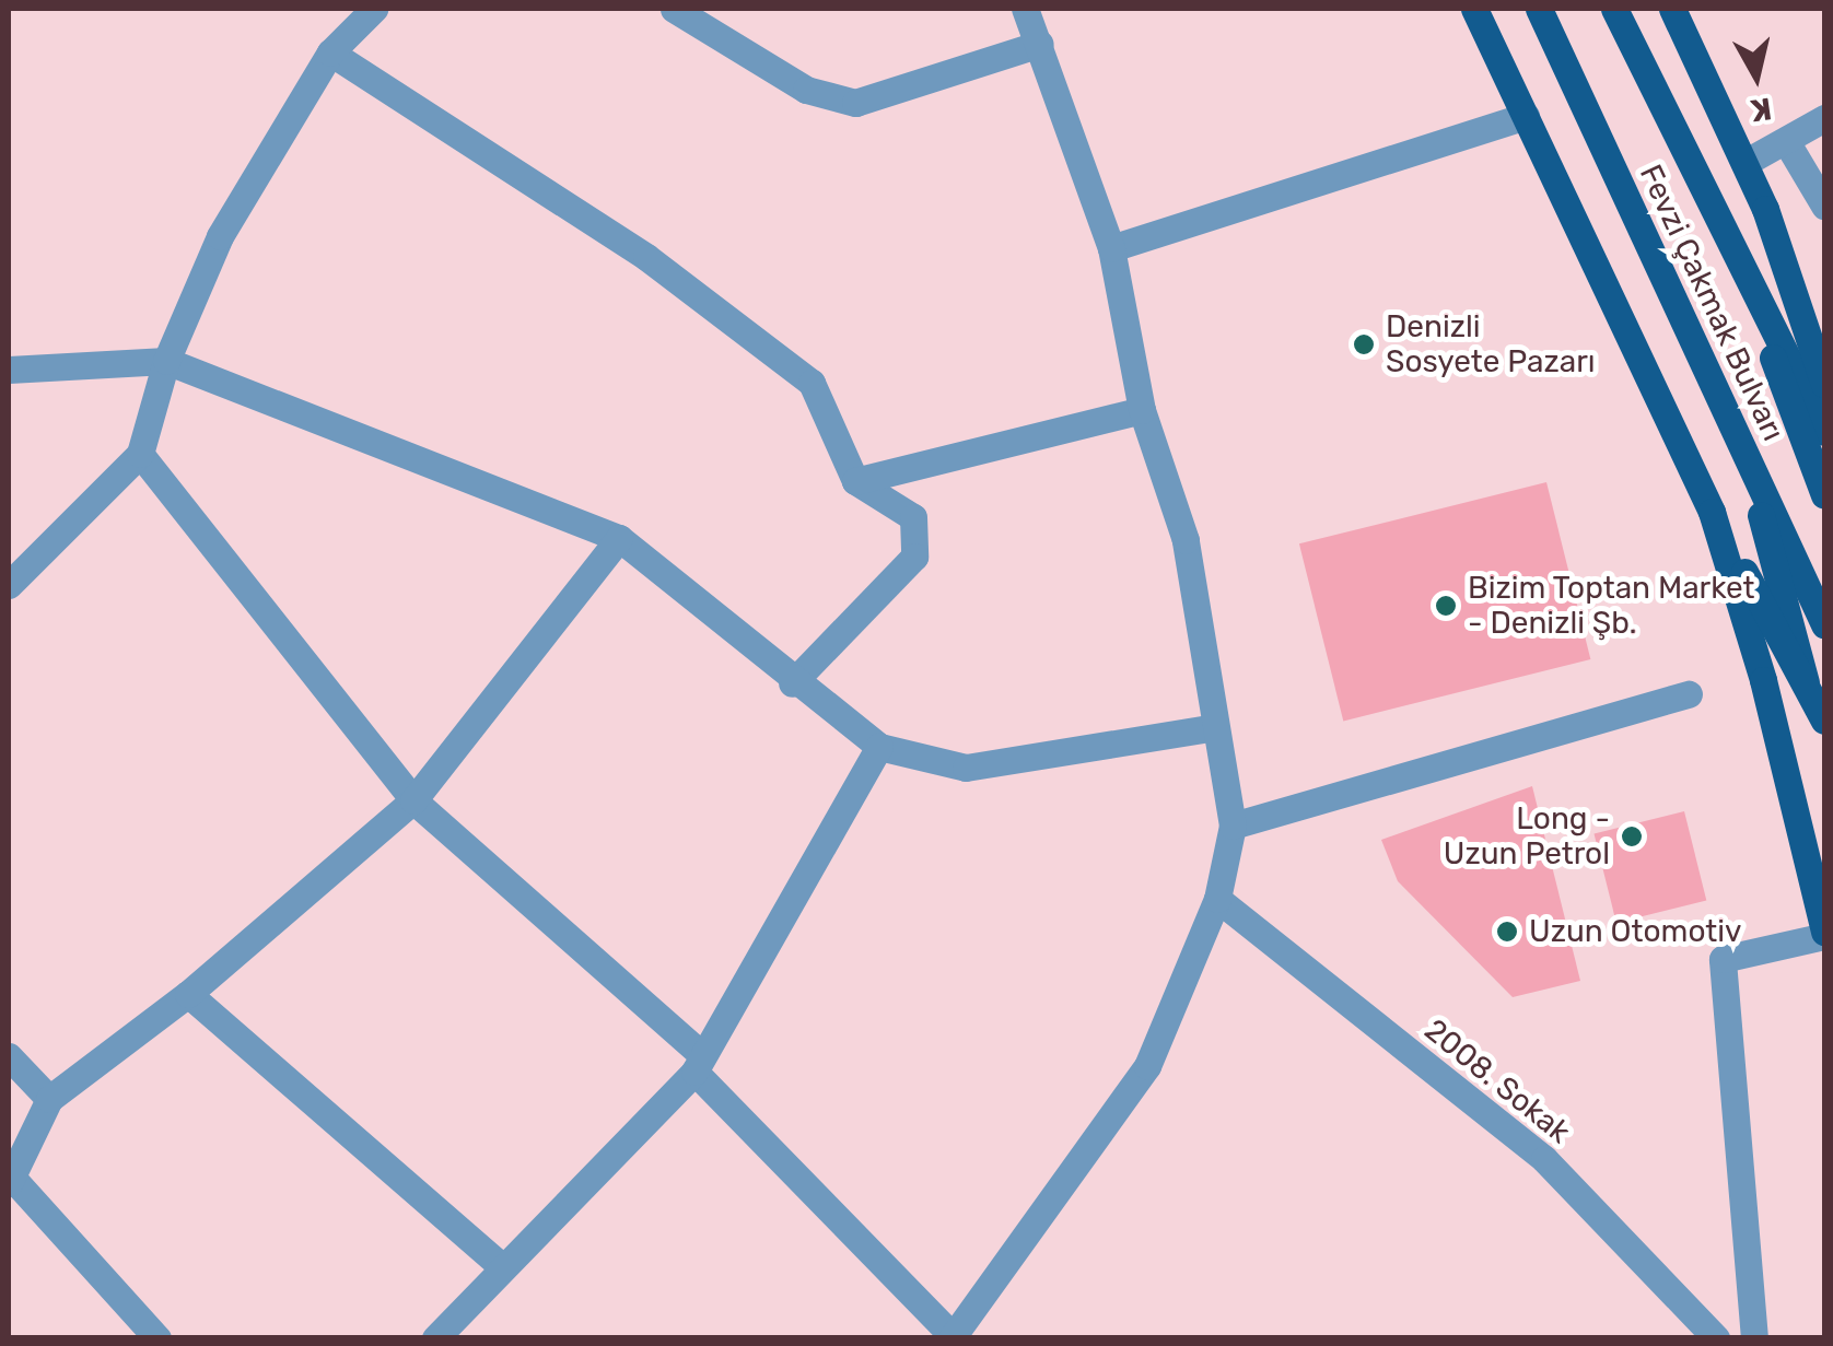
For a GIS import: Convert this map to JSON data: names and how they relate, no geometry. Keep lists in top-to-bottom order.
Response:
{
  "streets": {
    "main road": ["Fevzi Çakmak Bulvarı"],
    "street": ["2008. Sokak"]
  },
  "places": [
    "Denizli Sosyete Pazarı",
    "Bizim Toptan Market - Denizli Şb.",
    "Long - Uzun Petrol",
    "Uzun Otomotiv"
  ],
  "north": "bottom"
}
